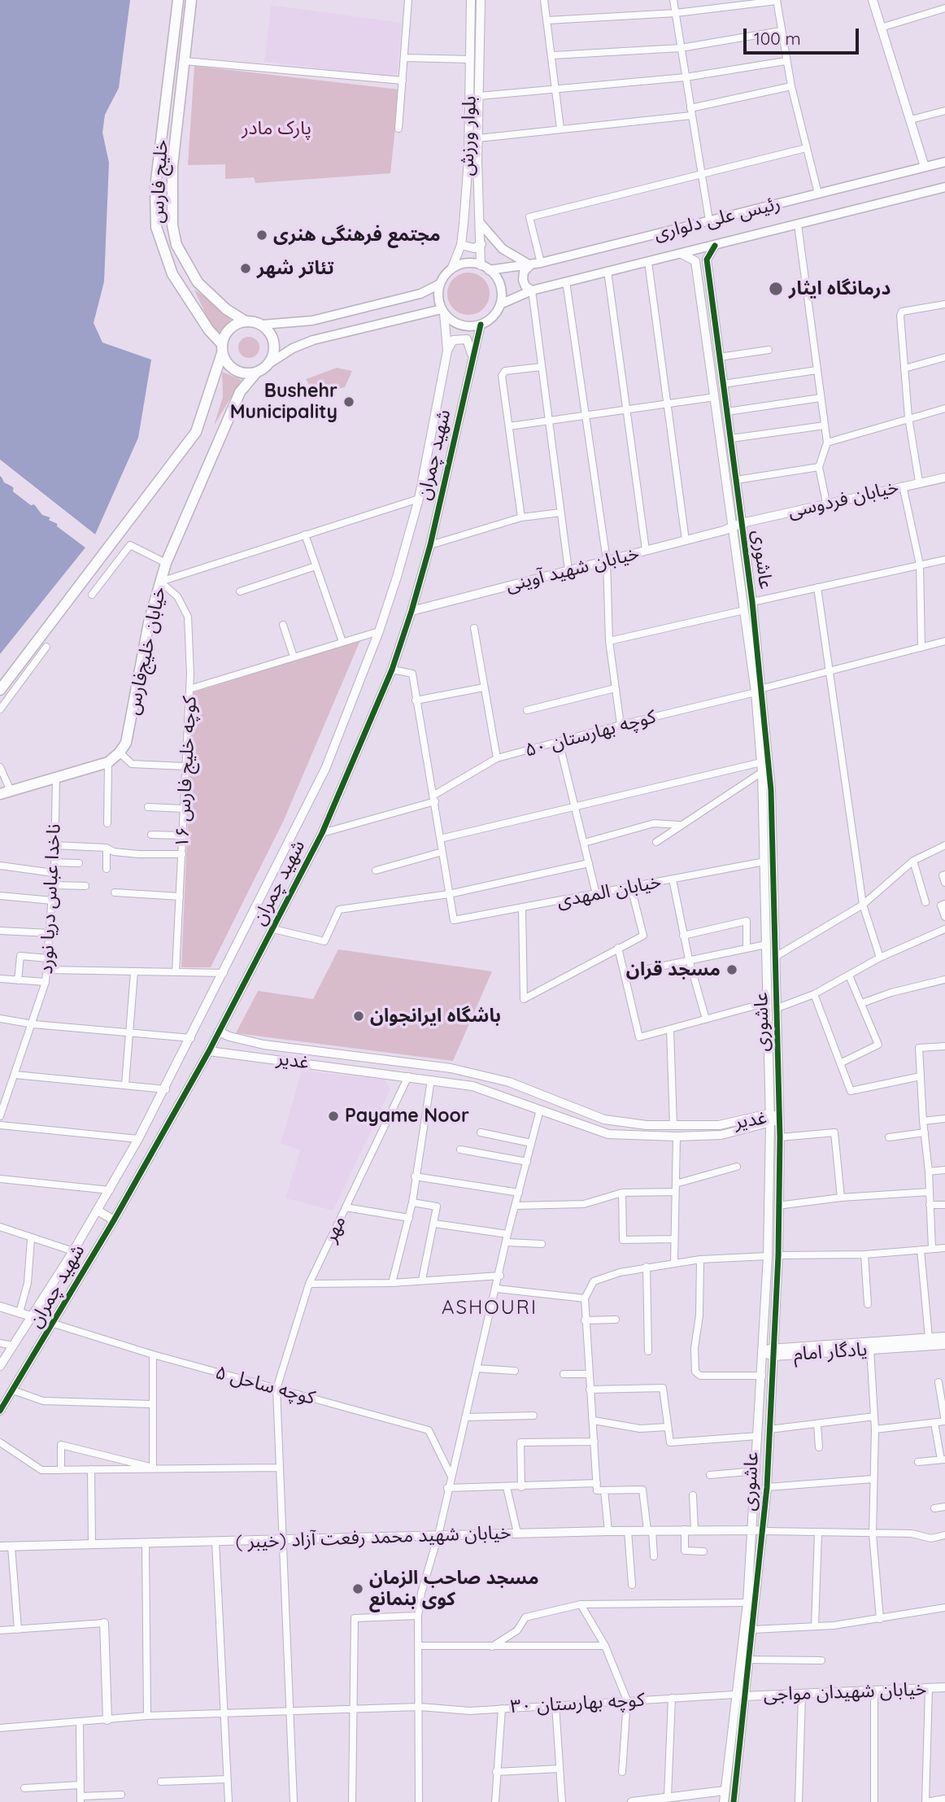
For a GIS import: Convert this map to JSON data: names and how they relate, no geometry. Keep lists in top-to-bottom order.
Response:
{
  "streets": {
    "main road": ["خلیج فارس", "رئیس علی دلواری", "خیابان خلیج‌فارس"],
    "street": [
      "بلوار ورزش",
      "شهید چمران",
      "خیابان فردوسی",
      "عاشوری",
      "خیابان شهید آوینی",
      "کوچه بهارستان ۵۰",
      "کوچه خلیج فارس ۱۶",
      "خیابان المهدی",
      "ناخدا عباس دریا نورد",
      "غدیر",
      "مهر",
      "یادگار امام",
      "کوچه ساحل ۵",
      "( خیبر) خیابان شهید محمد رفعت آزاد",
      "خیابان شهیدان مواجی",
      "کوچه بهارستان ۳۰"
    ]
  },
  "crossings": [
    ["بلوار ورزش", "رئیس علی دلواری"],
    ["بلوار ورزش", "شهید چمران"],
    ["خلیج فارس", "خیابان خلیج‌فارس"],
    ["رئیس علی دلواری", "شهید چمران"],
    ["رئیس علی دلواری", "عاشوری"],
    ["شهید چمران", "خیابان شهید آوینی"],
    ["شهید چمران", "کوچه بهارستان ۵۰"],
    ["شهید چمران", "غدیر"],
    ["شهید چمران", "کوچه ساحل ۵"],
    ["خیابان فردوسی", "عاشوری"],
    ["خیابان فردوسی", "خیابان شهید آوینی"],
    ["عاشوری", "خیابان شهید آوینی"],
    ["عاشوری", "کوچه بهارستان ۵۰"],
    ["عاشوری", "خیابان المهدی"],
    ["عاشوری", "غدیر"],
    ["عاشوری", "یادگار امام"],
    ["عاشوری", "( خیبر) خیابان شهید محمد رفعت آزاد"],
    ["عاشوری", "خیابان شهیدان مواجی"],
    ["عاشوری", "کوچه بهارستان ۳۰"],
    ["خیابان خلیج‌فارس", "کوچه خلیج فارس ۱۶"],
    ["خیابان خلیج‌فارس", "ناخدا عباس دریا نورد"],
    ["غدیر", "مهر"],
    ["مهر", "کوچه ساحل ۵"],
    ["مهر", "( خیبر) خیابان شهید محمد رفعت آزاد"],
    ["مهر", "کوچه بهارستان ۳۰"]
  ],
  "districts": ["ASHOURI"],
  "parks": ["پارک مادر"],
  "places": [
    "مجتمع فرهنگی هنری",
    "تئاتر شهر",
    "درمانگاه ایثار",
    "Bushehr Municipality",
    "مسجد قران",
    "باشگاه ایرانجوان",
    "Payame Noor",
    "مسجد صاحب الزمان کوی بنمانع"
  ],
  "scale_bar": "100 m"
}
